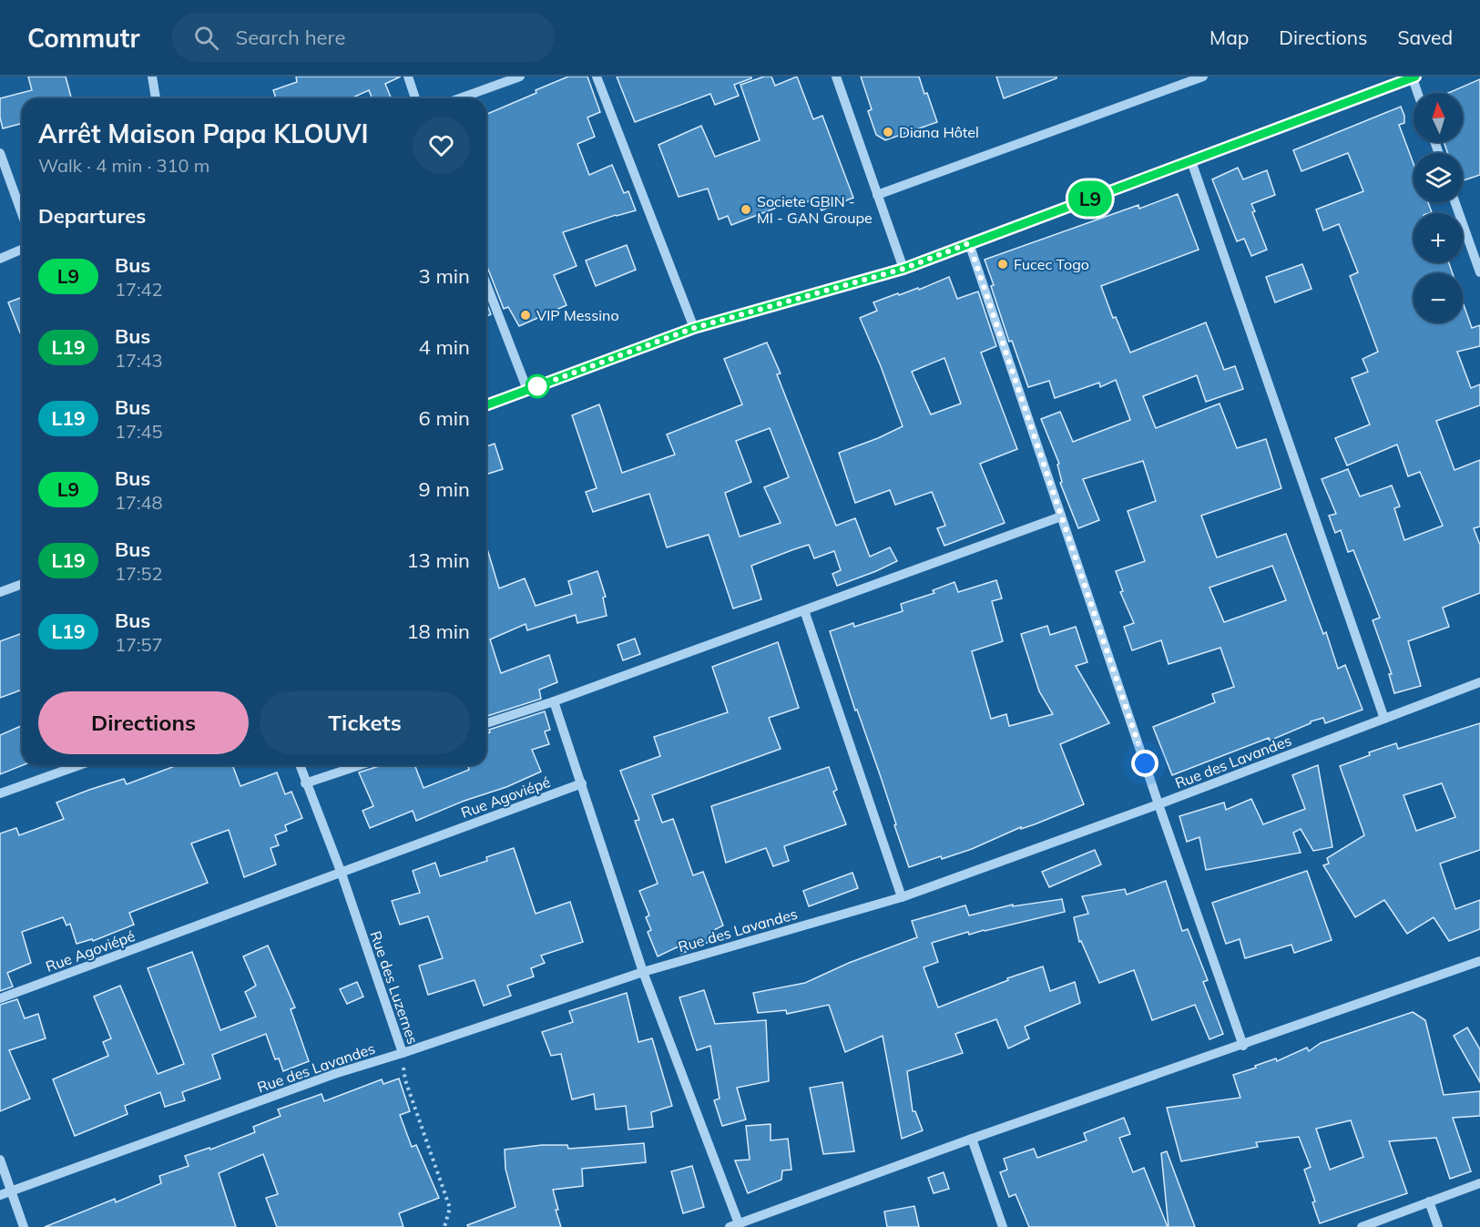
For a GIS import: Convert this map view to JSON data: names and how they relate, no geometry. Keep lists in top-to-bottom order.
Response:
{
  "streets": {
    "street": ["Rue des Lavandes", "Rue Agoviépé", "Rue des Luzernes"]
  },
  "crossings": [
    ["Rue des Lavandes", "Rue des Luzernes"],
    ["Rue Agoviépé", "Rue des Luzernes"]
  ],
  "places": [
    "Diana Hôtel",
    "Societe GBIN - MI - GAN Groupe",
    "Fucec Togo",
    "VIP Messino"
  ],
  "lines": ["bus line L9"],
  "north": "top",
  "page": {
    "header": "Commutr",
    "search": "Search here",
    "nav": ["Map", "Directions", "Saved"],
    "on_map": "L9",
    "map_buttons": ["+", "−"],
    "heading": [
      ["Arrêt Maison Papa KLOUVI", "Walk · 4 min · 310 m"],
      "Departures"
    ],
    "list": [
      {
        "mark": "L9",
        "name": "Bus",
        "note": "17:42",
        "value": "3 min"
      },
      {
        "mark": "L19",
        "name": "Bus",
        "note": "17:43",
        "value": "4 min"
      },
      {
        "mark": "L19",
        "name": "Bus",
        "note": "17:45",
        "value": "6 min"
      },
      {
        "mark": "L9",
        "name": "Bus",
        "note": "17:48",
        "value": "9 min"
      },
      {
        "mark": "L19",
        "name": "Bus",
        "note": "17:52",
        "value": "13 min"
      },
      {
        "mark": "L19",
        "name": "Bus",
        "note": "17:57",
        "value": "18 min"
      }
    ],
    "buttons": ["Directions", "Tickets"]
  }
}
